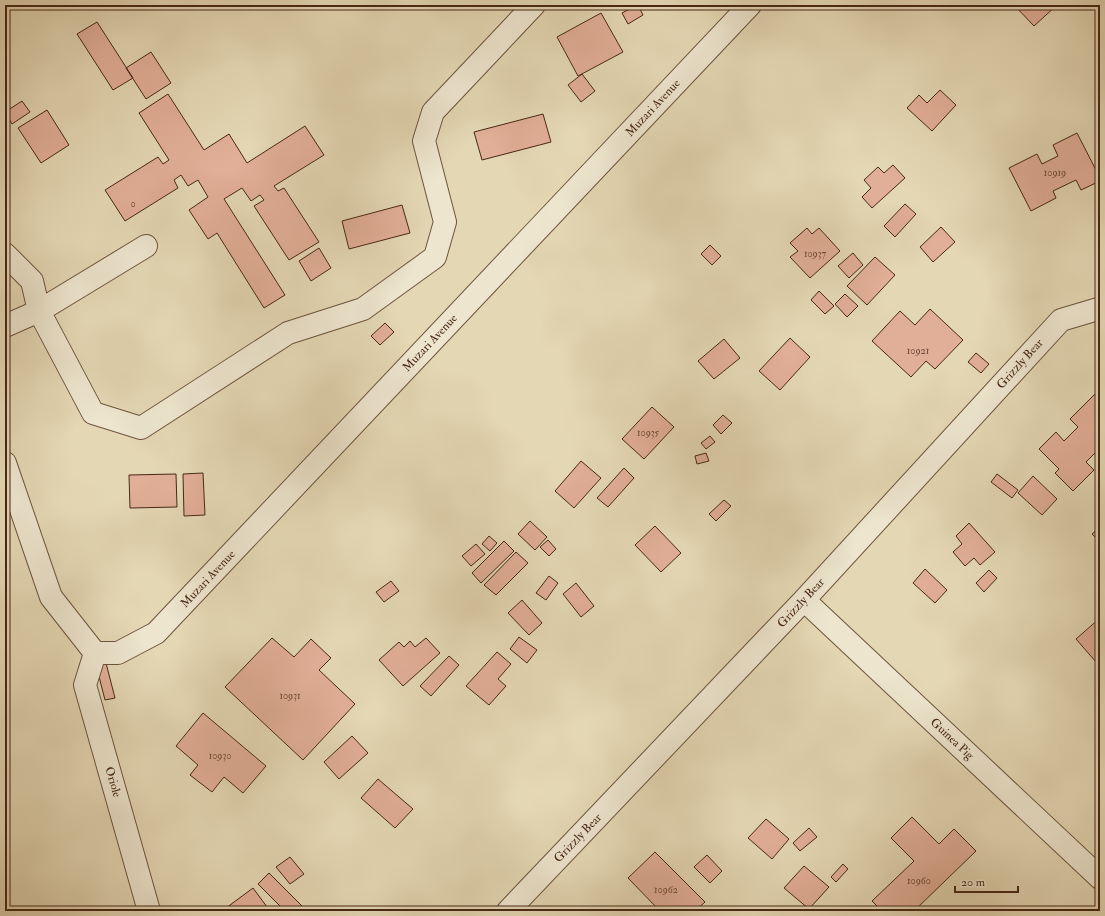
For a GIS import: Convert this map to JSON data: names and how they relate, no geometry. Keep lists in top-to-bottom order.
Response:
{
  "streets": {
    "street": [
      "Muzari Avenue",
      "Grizzly Bear",
      "Guinea Pig",
      "Oriole"
    ]
  },
  "crossings": [
    ["Muzari Avenue", "Oriole"],
    ["Grizzly Bear", "Guinea Pig"]
  ],
  "house_numbers": [
    "10919",
    "0",
    "10937",
    "10921",
    "10935",
    "10931",
    "10930",
    "10960",
    "10962"
  ],
  "scale_bar": "20 m"
}
